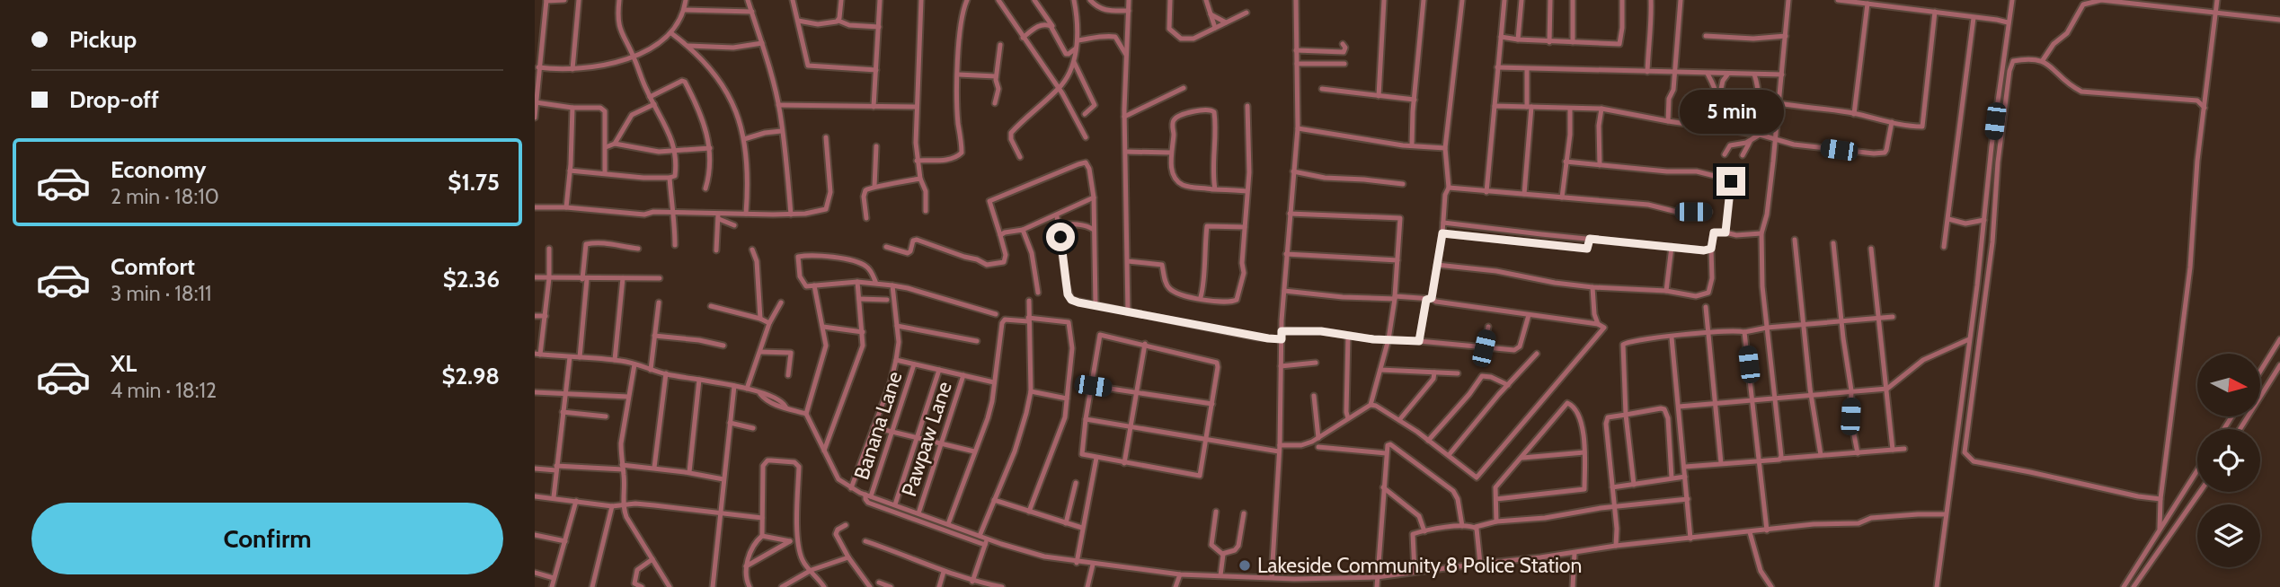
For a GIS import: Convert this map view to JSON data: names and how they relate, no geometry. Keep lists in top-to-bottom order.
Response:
{
  "streets": {
    "street": ["Banana Lane", "Pawpaw Lane"]
  },
  "places": ["Lakeside Community 8 Police Station"],
  "north": "right",
  "page": {
    "banner": ["Pickup", "Drop-off"],
    "bubble": "5 min",
    "list": [
      {
        "name": "Economy",
        "note": "2 min · 18:10",
        "value": "$1.75"
      },
      {
        "name": "Comfort",
        "note": "3 min · 18:11",
        "value": "$2.36"
      },
      {
        "name": "XL",
        "note": "4 min · 18:12",
        "value": "$2.98"
      }
    ],
    "buttons": "Confirm"
  }
}
